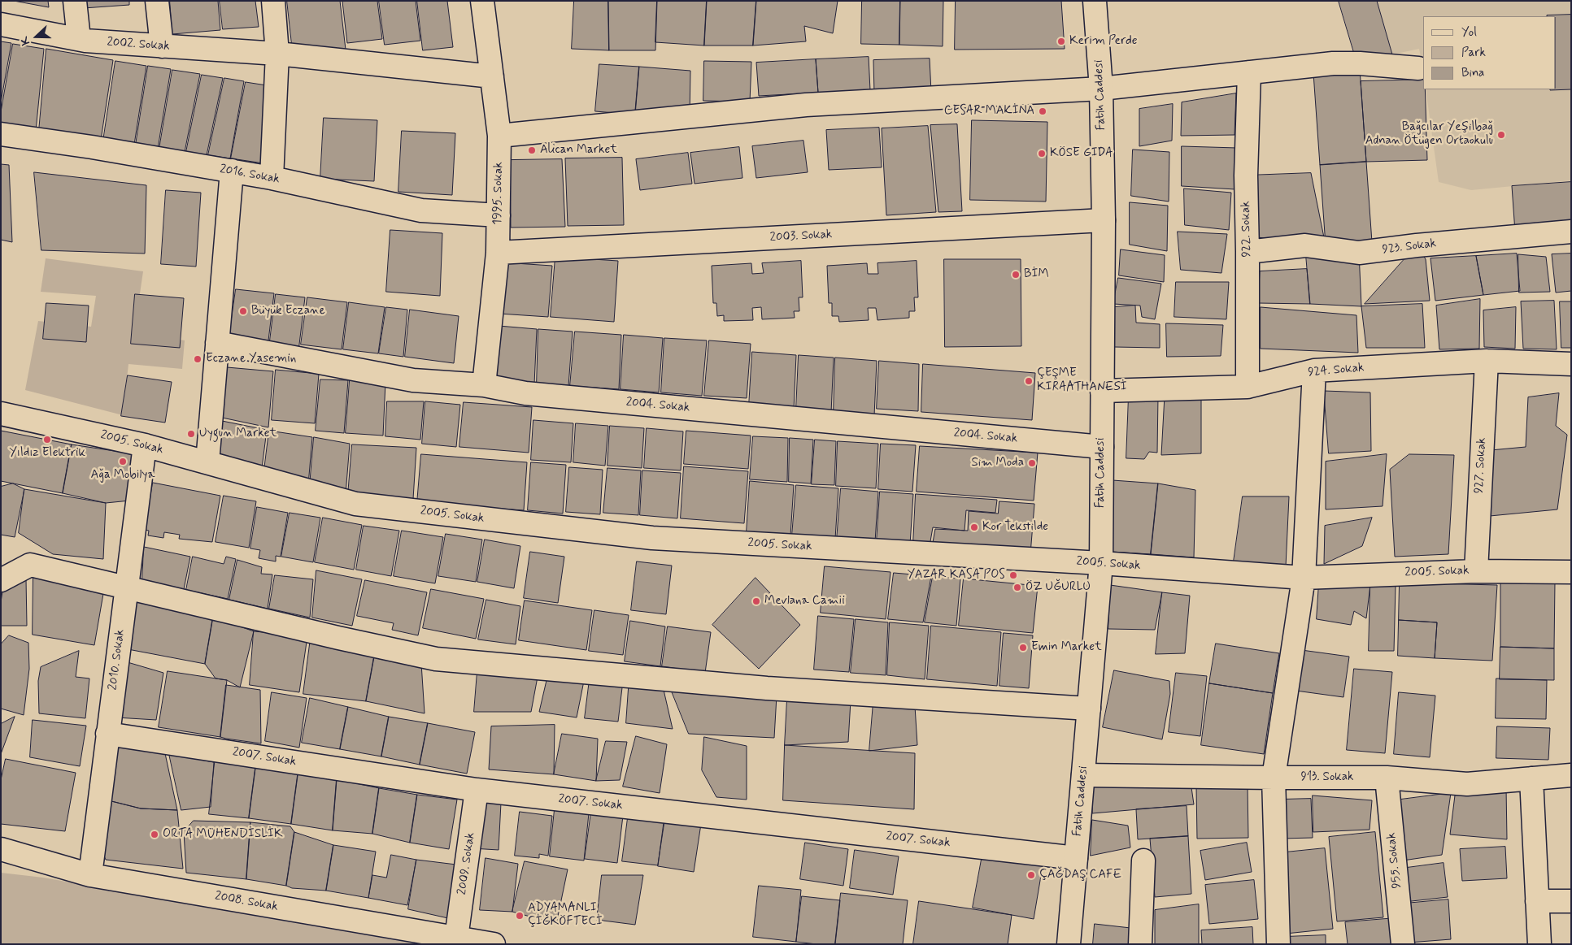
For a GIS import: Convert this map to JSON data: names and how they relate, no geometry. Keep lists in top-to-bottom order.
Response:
{
  "streets": {
    "street": [
      "2002. Sokak",
      "Fatih Caddesi",
      "2016. Sokak",
      "1995. Sokak",
      "922. Sokak",
      "2003. Sokak",
      "923. Sokak",
      "924. Sokak",
      "2004. Sokak",
      "2005. Sokak",
      "927. Sokak",
      "2010. Sokak",
      "2007. Sokak",
      "913. Sokak",
      "955. Sokak",
      "2009. Sokak",
      "2008. Sokak"
    ]
  },
  "crossings": [
    ["2002. Sokak", "1995. Sokak"],
    ["Fatih Caddesi", "2003. Sokak"],
    ["Fatih Caddesi", "924. Sokak"],
    ["Fatih Caddesi", "2004. Sokak"],
    ["Fatih Caddesi", "2005. Sokak"],
    ["Fatih Caddesi", "2007. Sokak"],
    ["Fatih Caddesi", "913. Sokak"],
    ["2016. Sokak", "1995. Sokak"],
    ["1995. Sokak", "2003. Sokak"],
    ["1995. Sokak", "2004. Sokak"],
    ["922. Sokak", "923. Sokak"],
    ["922. Sokak", "924. Sokak"],
    ["924. Sokak", "927. Sokak"],
    ["2005. Sokak", "927. Sokak"],
    ["2005. Sokak", "2010. Sokak"],
    ["2010. Sokak", "2007. Sokak"],
    ["2010. Sokak", "2008. Sokak"],
    ["2007. Sokak", "2009. Sokak"],
    ["913. Sokak", "955. Sokak"],
    ["2009. Sokak", "2008. Sokak"]
  ],
  "places": [
    "Kerim Perde",
    "CESAR MAKİNA",
    "Bağcılar Yeşilbağ Adnan Ötügen Ortaokulu",
    "Alican Market",
    "KÖSE GIDA",
    "BİM",
    "Büyük Eczane",
    "Eczane Yasemin",
    "ÇEŞME KIRAATHANESİ",
    "Uygun Market",
    "Yıldız Elektrik",
    "Ağa Mobilya",
    "Sim Moda",
    "Kor Tekstilde",
    "YAZAR KASA POS",
    "ÖZ UĞURLU",
    "Mevlana Camii",
    "Emin Market",
    "ORTA MÜHENDİSLİK",
    "ÇAĞDAŞ CAFE",
    "ADYAMANLI ÇİĞKÖFTECİ"
  ],
  "legend": ["Yol", "Park", "Bina"],
  "north": "left"
}
